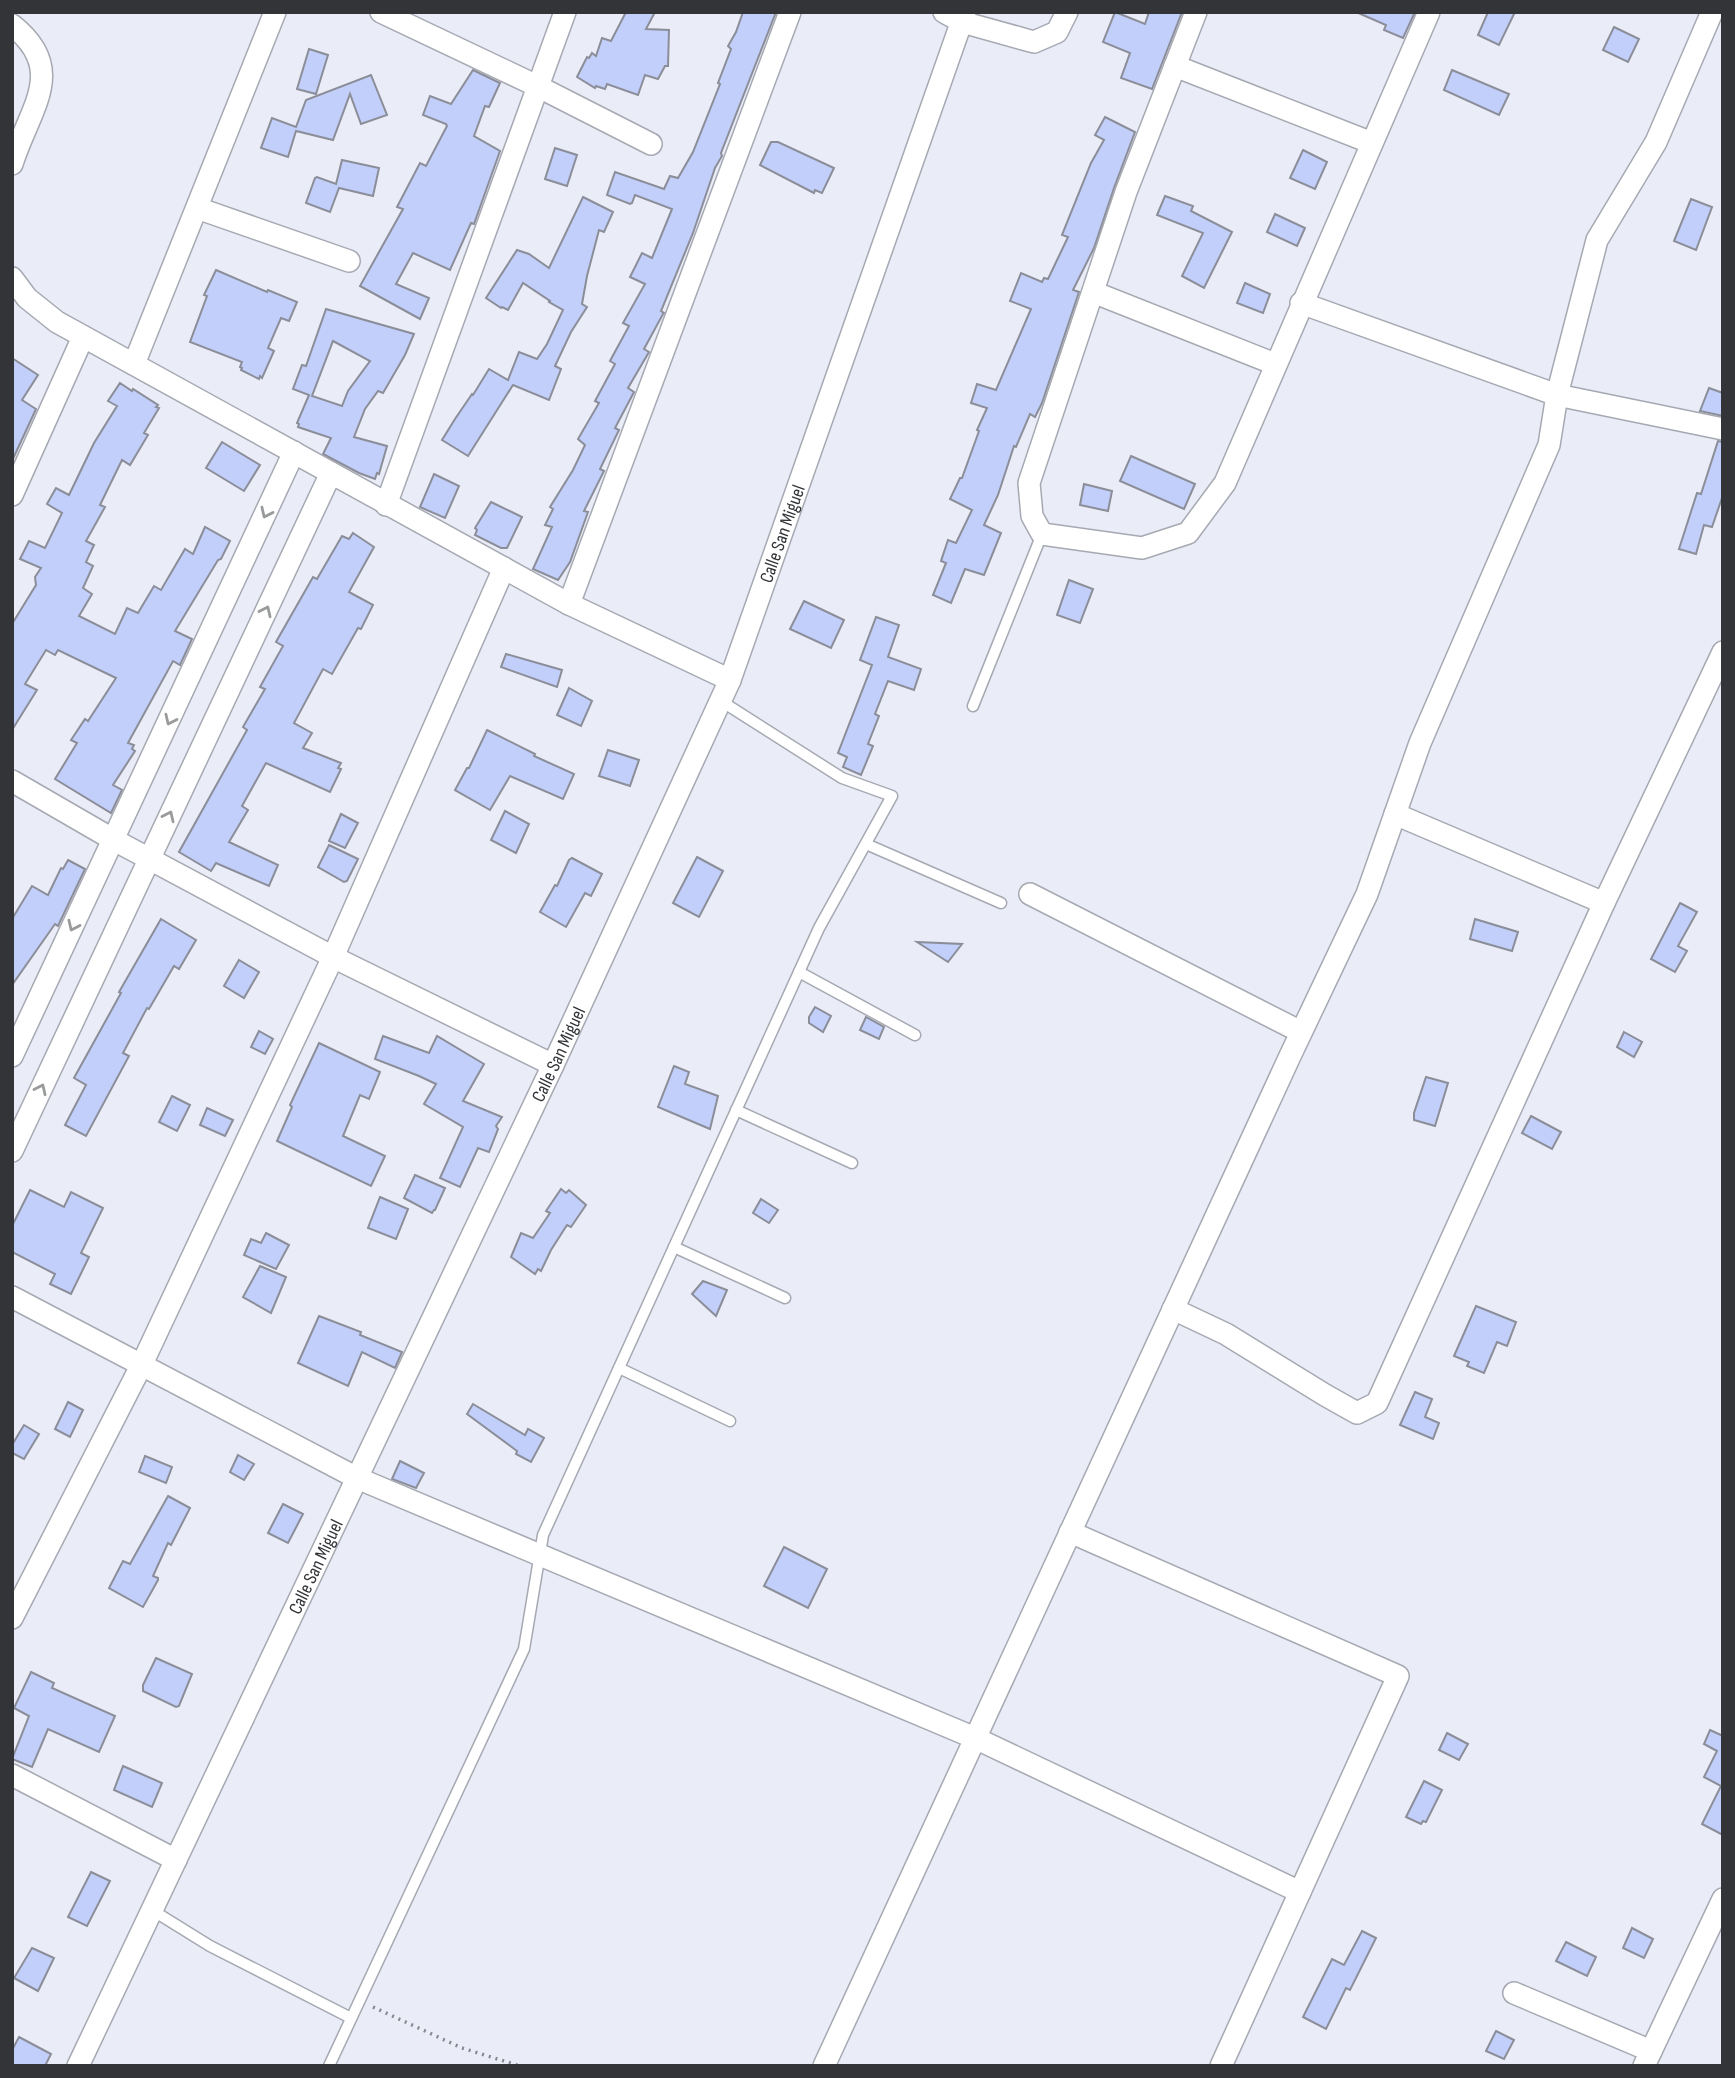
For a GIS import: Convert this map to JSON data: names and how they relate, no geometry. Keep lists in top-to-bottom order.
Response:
{
  "streets": {
    "street": ["Calle San Miguel"]
  }
}
